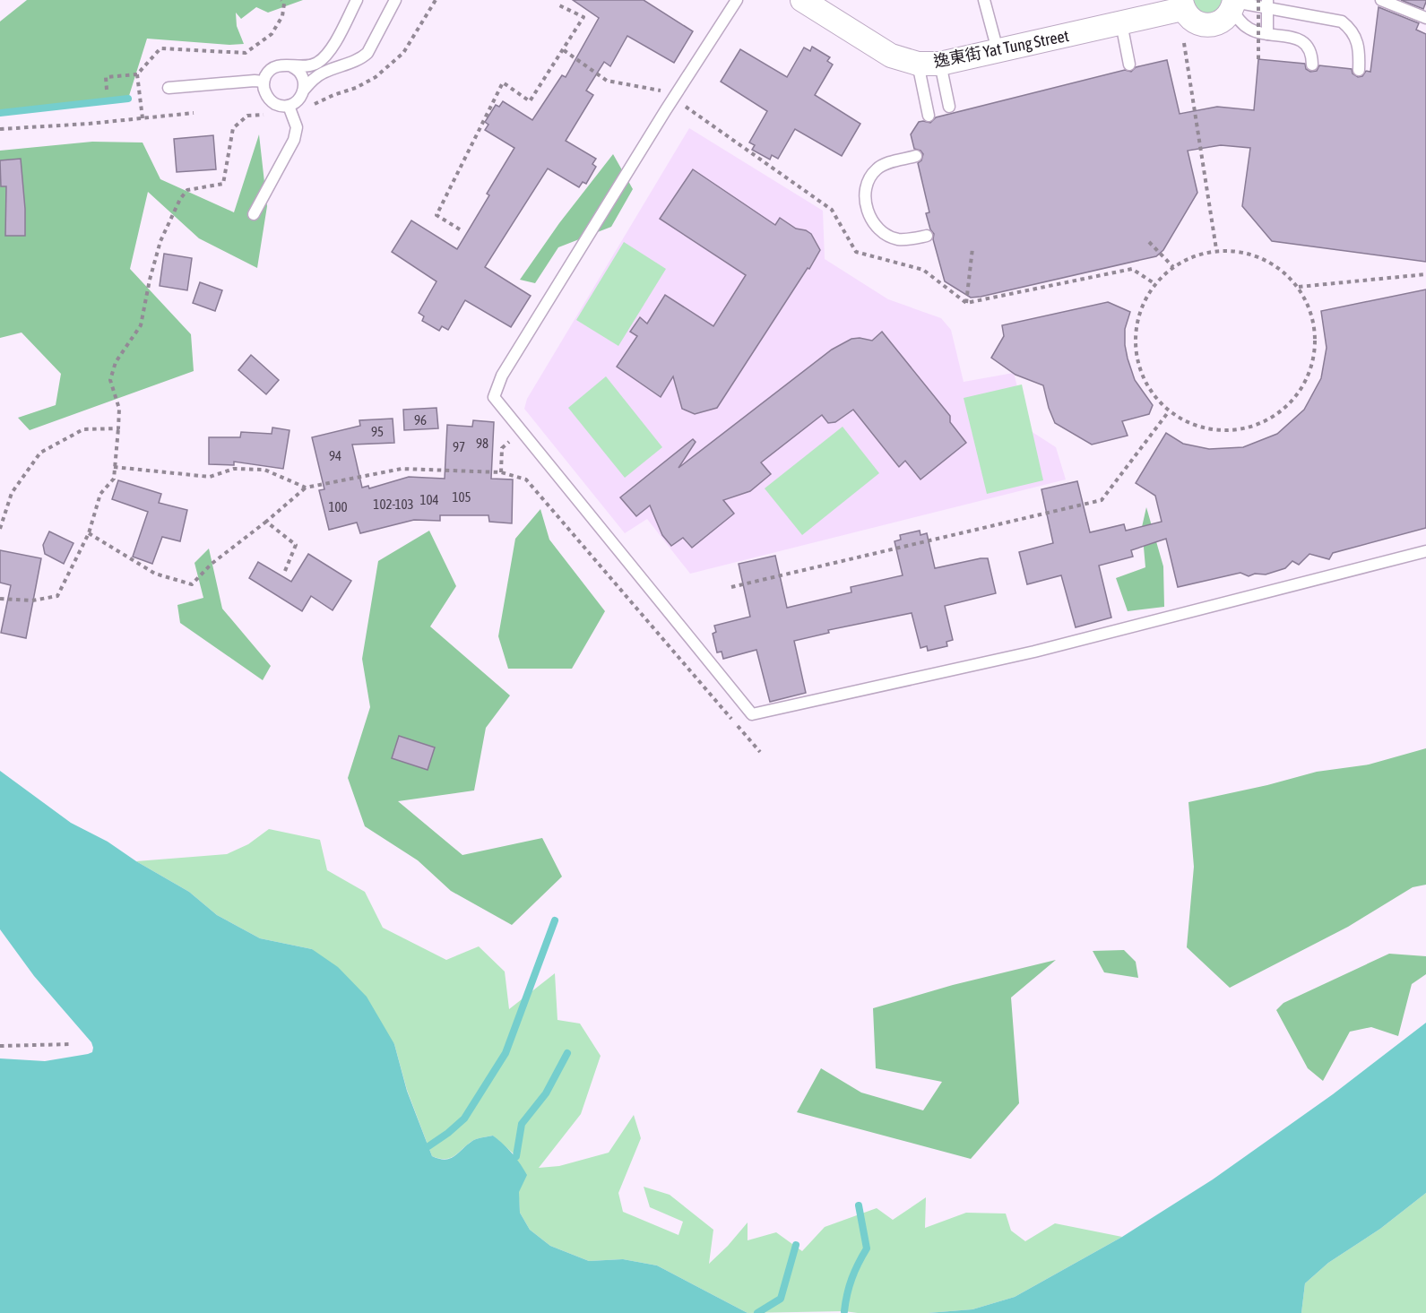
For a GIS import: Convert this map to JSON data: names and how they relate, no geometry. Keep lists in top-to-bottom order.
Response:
{
  "streets": {
    "street": ["逸東街 Yat Tung Street"]
  },
  "house_numbers": [
    "96",
    "95",
    "98",
    "97",
    "94",
    "105",
    "104",
    "102-103",
    "100"
  ]
}
